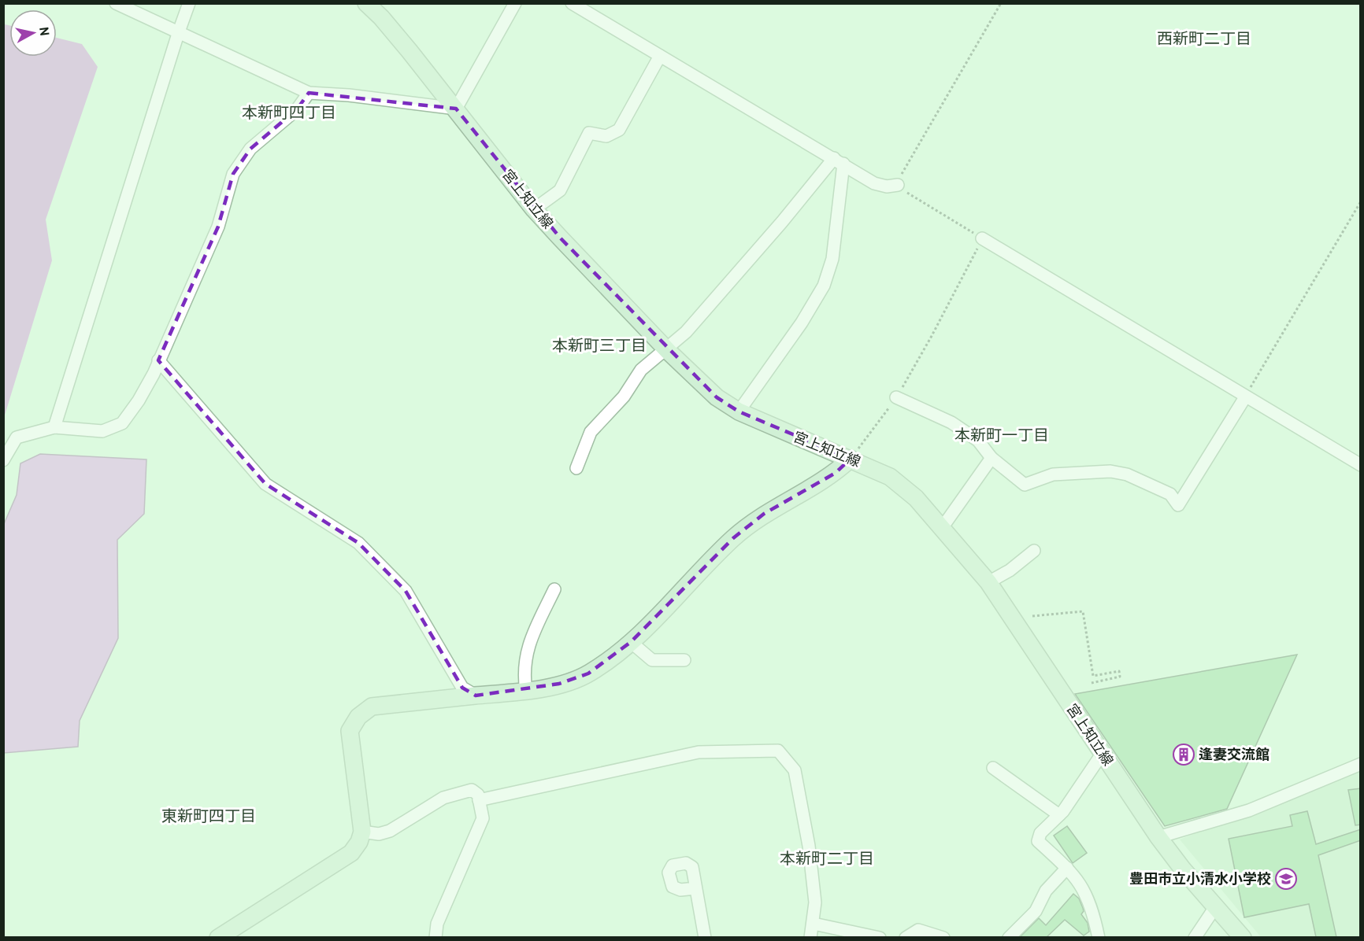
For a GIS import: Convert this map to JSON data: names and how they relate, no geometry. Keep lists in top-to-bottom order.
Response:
{
  "streets": {
    "main road": ["宮上知立線"]
  },
  "districts": [
    "西新町二丁目",
    "本新町四丁目",
    "本新町三丁目",
    "本新町一丁目",
    "東新町四丁目",
    "本新町二丁目"
  ],
  "places": {
    "building": ["逢妻交流館"],
    "school or university": ["豊田市立小清水小学校"]
  },
  "north": "right"
}
